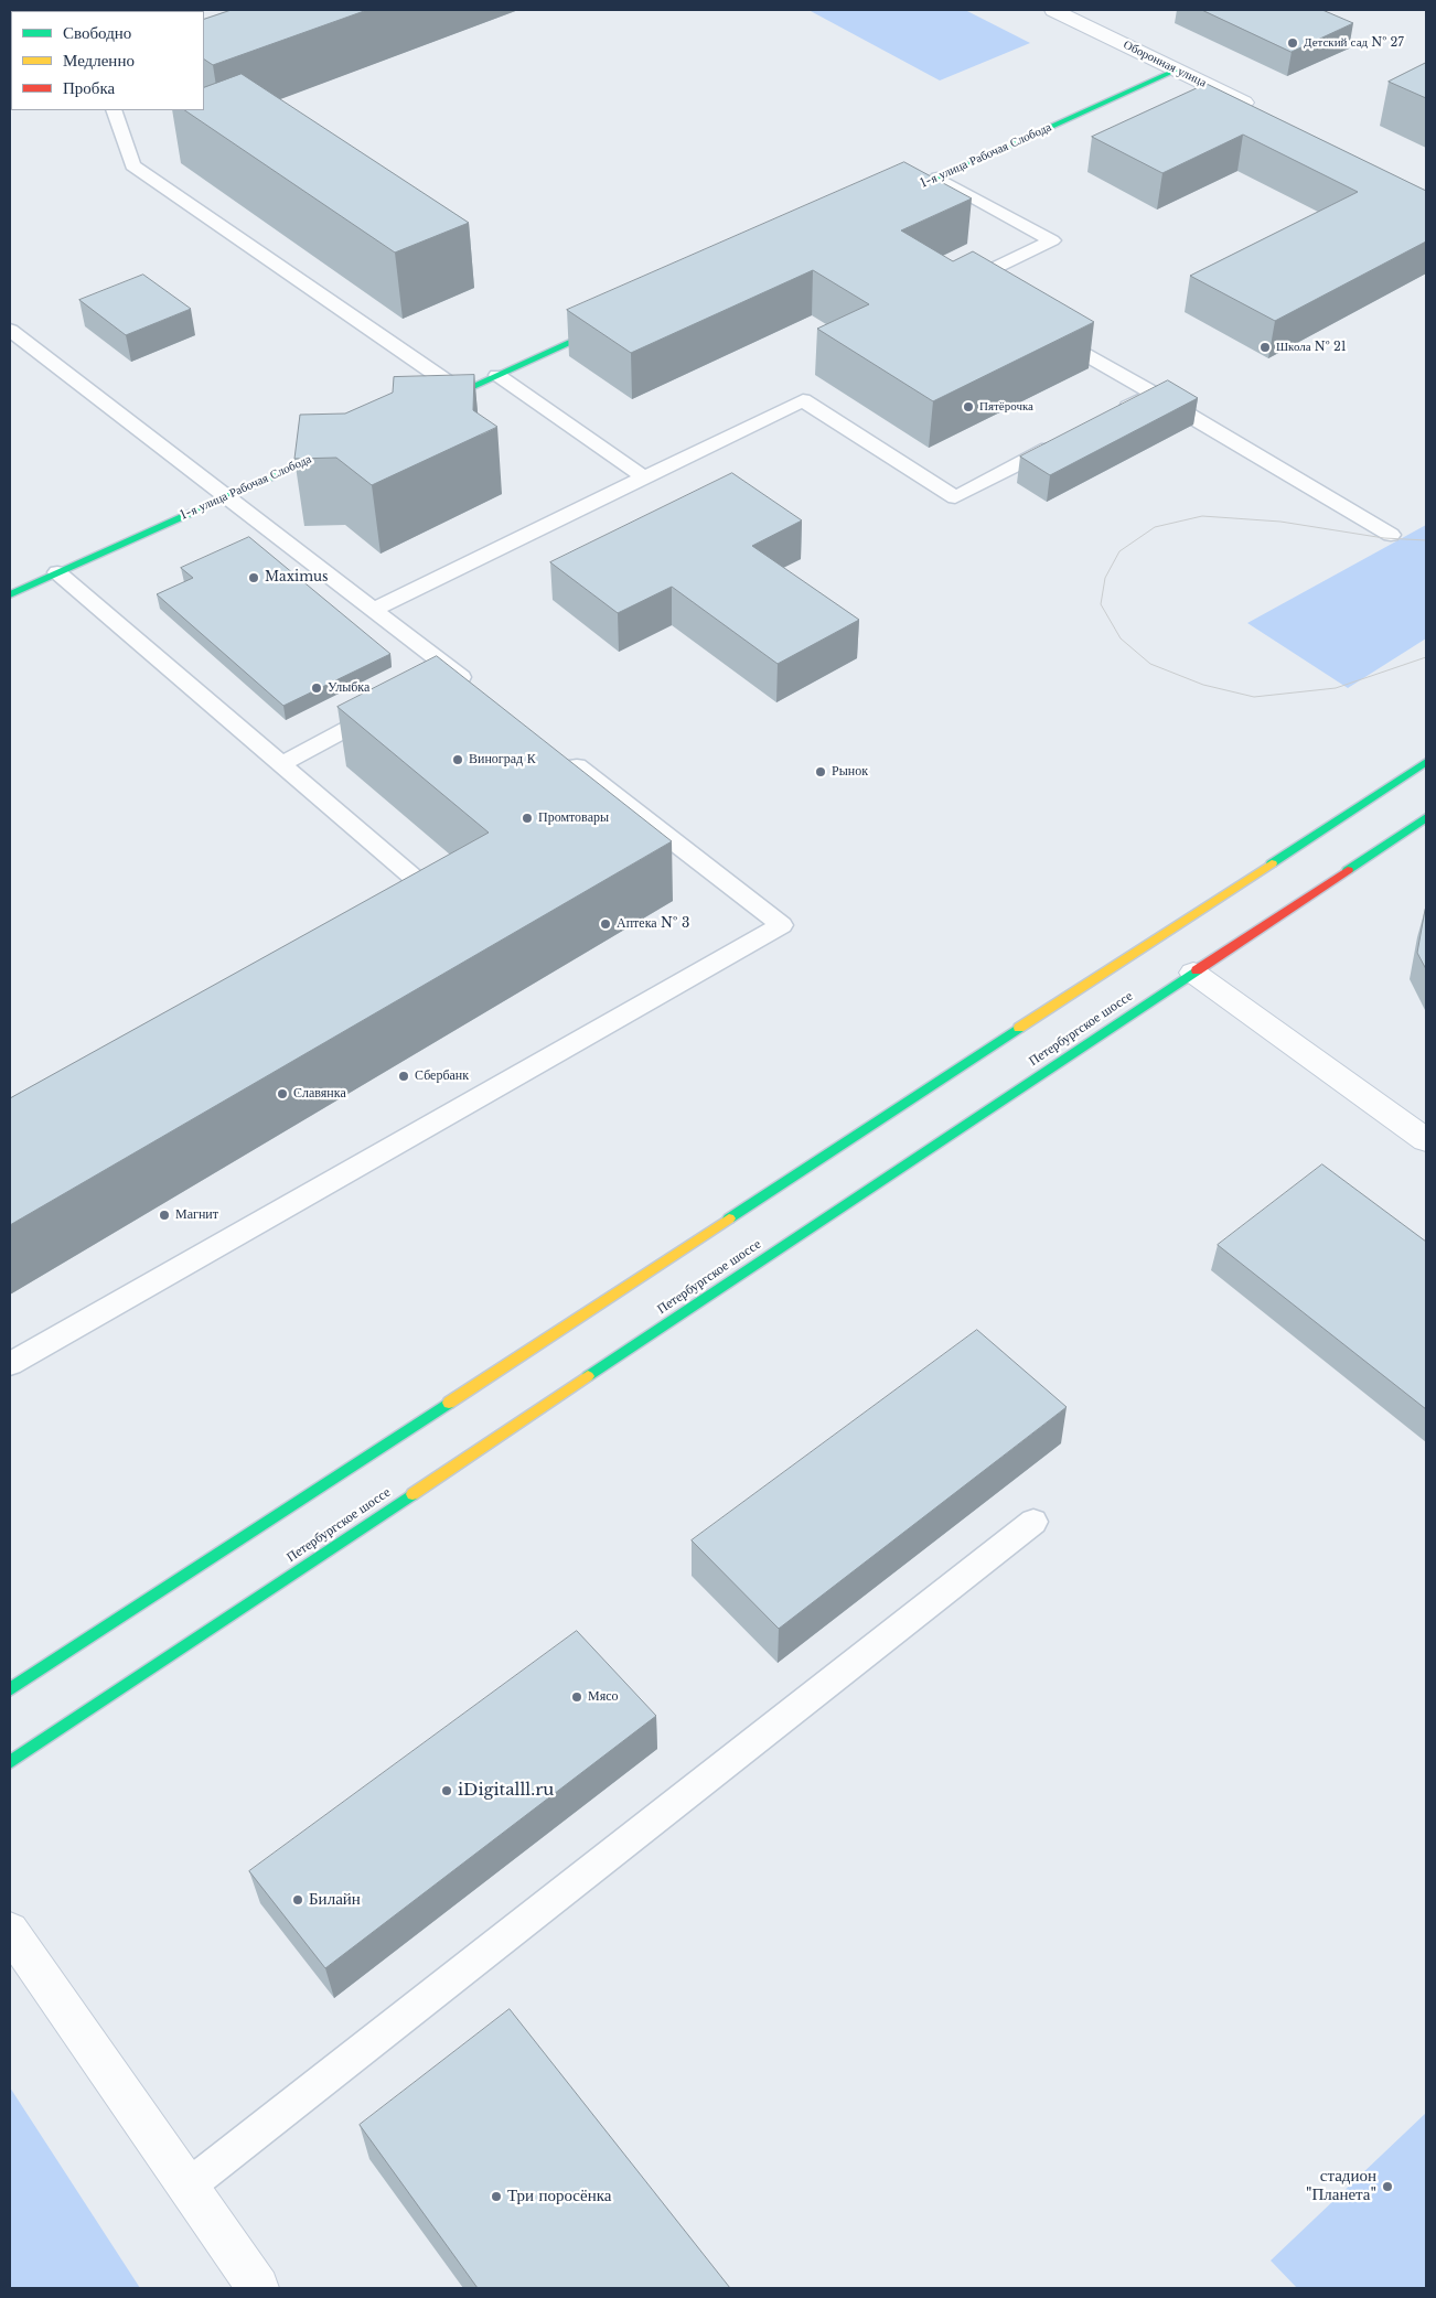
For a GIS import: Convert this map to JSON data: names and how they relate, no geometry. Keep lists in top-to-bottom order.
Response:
{
  "streets": {
    "main road": ["1-я улица Рабочая Слобода", "Петербургское шоссе"],
    "street": ["Оборонная улица"]
  },
  "crossings": [
    ["Оборонная улица", "1-я улица Рабочая Слобода"]
  ],
  "places": [
    "Детский сад № 27",
    "Школа № 21",
    "Пятёрочка",
    "Maximus",
    "Улыбка",
    "Виноград К",
    "Рынок",
    "Промтовары",
    "Аптека № 3",
    "Сбербанк",
    "Славянка",
    "Магнит",
    "Мясо",
    "iDigitalll.ru",
    "Билайн",
    "стадион \"Планета\"",
    "Три поросёнка"
  ],
  "legend": ["Свободно", "Медленно", "Пробка"]
}
